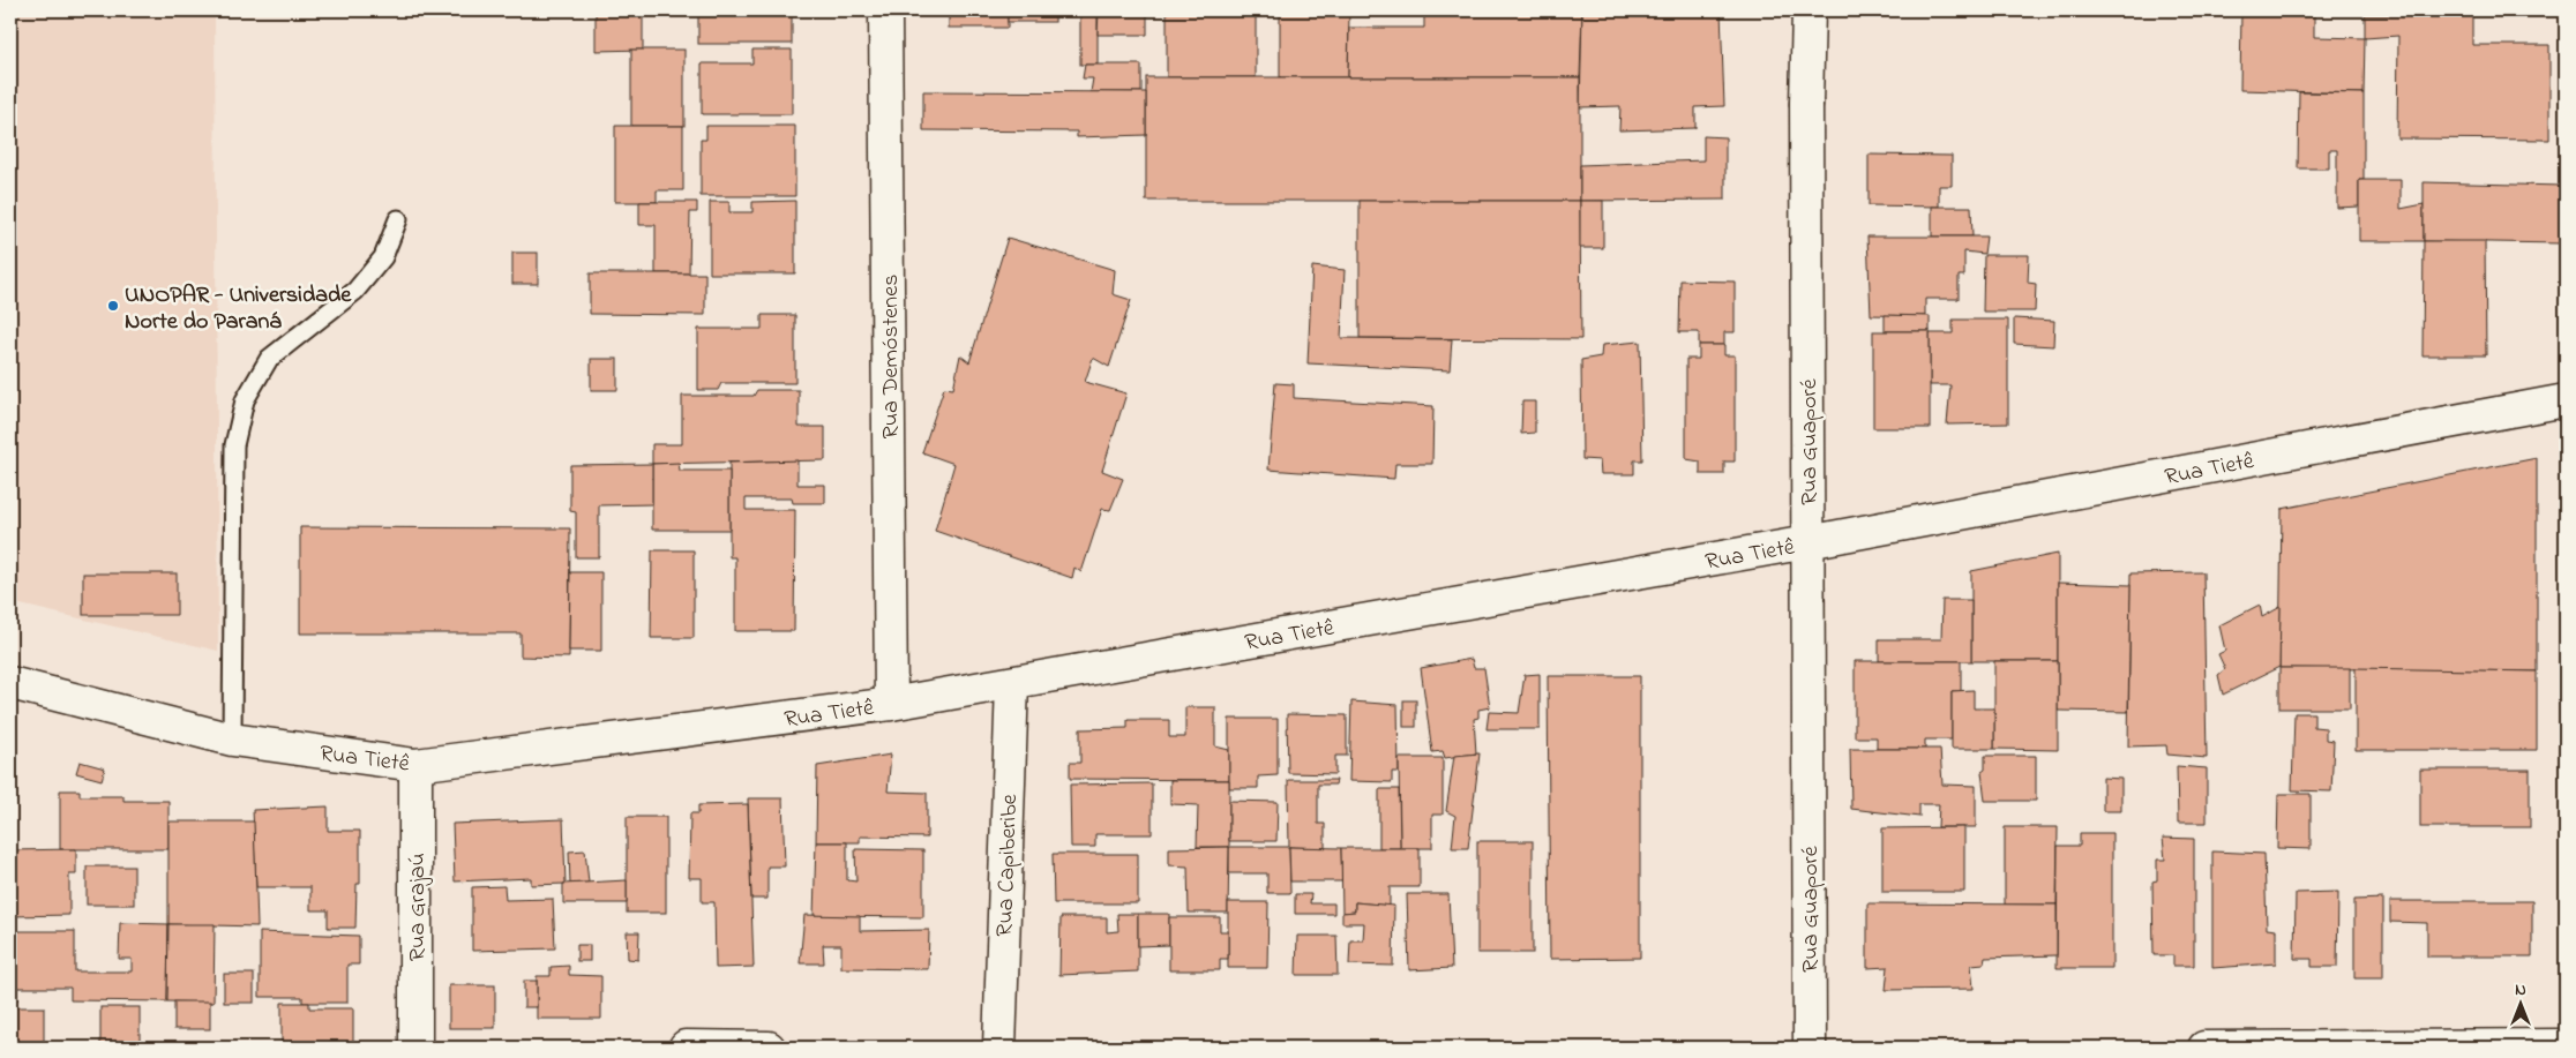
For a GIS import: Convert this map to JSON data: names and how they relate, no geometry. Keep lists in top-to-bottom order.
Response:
{
  "streets": {
    "street": [
      "Rua Demóstenes",
      "Rua Guaporé",
      "Rua Tietê",
      "Rua Capiberibe",
      "Rua Grajaú"
    ]
  },
  "crossings": [
    ["Rua Demóstenes", "Rua Tietê"],
    ["Rua Guaporé", "Rua Tietê"],
    ["Rua Tietê", "Rua Capiberibe"],
    ["Rua Tietê", "Rua Grajaú"]
  ],
  "places": ["UNOPAR - Universidade Norte do Paraná"],
  "north": "top"
}
